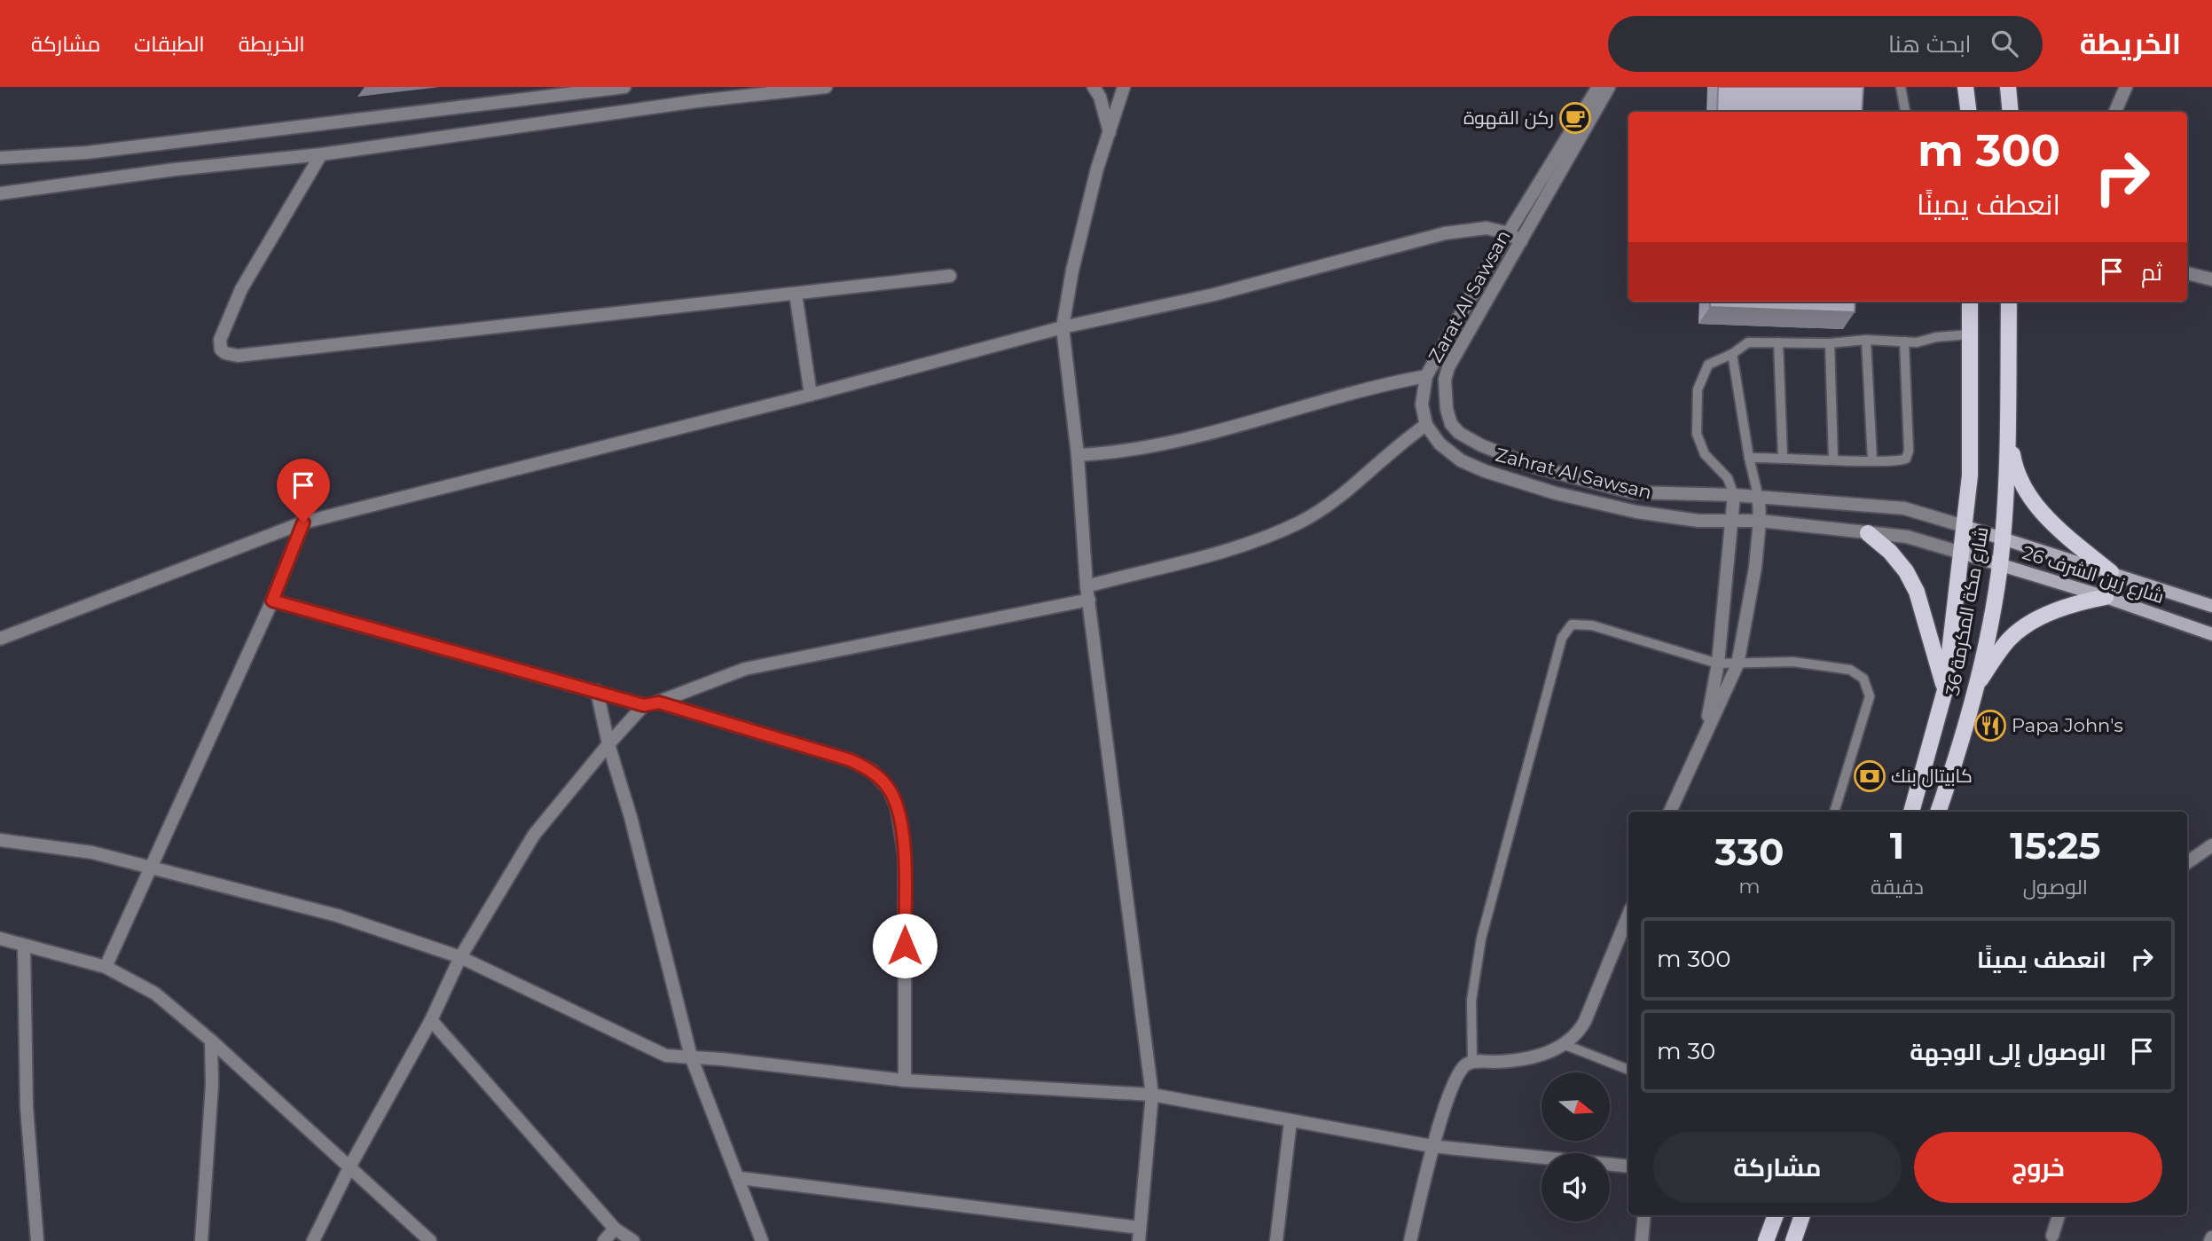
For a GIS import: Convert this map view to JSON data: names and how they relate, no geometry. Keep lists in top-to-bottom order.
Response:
{
  "streets": {
    "main road": ["شارع زين الشرف 26", "شارع مكة المكرمة 36"],
    "street": ["Zarat Al Sawsan", "Zahrat Al Sawsan"]
  },
  "crossings": [
    ["Zarat Al Sawsan", "شارع زين الشرف 26"],
    ["Zarat Al Sawsan", "شارع مكة المكرمة 36"],
    ["Zahrat Al Sawsan", "شارع زين الشرف 26"],
    ["Zahrat Al Sawsan", "شارع مكة المكرمة 36"],
    ["شارع زين الشرف 26", "شارع مكة المكرمة 36"]
  ],
  "places": {
    "cafe": ["ركن القهوة"],
    "restaurant": ["Papa John's"],
    "bank": ["كابيتال بنك"]
  },
  "north": "right",
  "page": {
    "header": "الخريطة",
    "search": "ابحث هنا",
    "nav": ["الخريطة", "الطبقات", "مشاركة"],
    "turn": ["300 m", "انعطف يمينًا"],
    "then": "ثم",
    "eta": [
      "15:25",
      "الوصول",
      "1",
      "دقيقة",
      "330",
      "m"
    ],
    "list": [
      {
        "name": "انعطف يمينًا",
        "value": "300 m"
      },
      {
        "name": "الوصول إلى الوجهة",
        "value": "30 m"
      }
    ],
    "buttons": ["خروج", "مشاركة"]
  }
}
